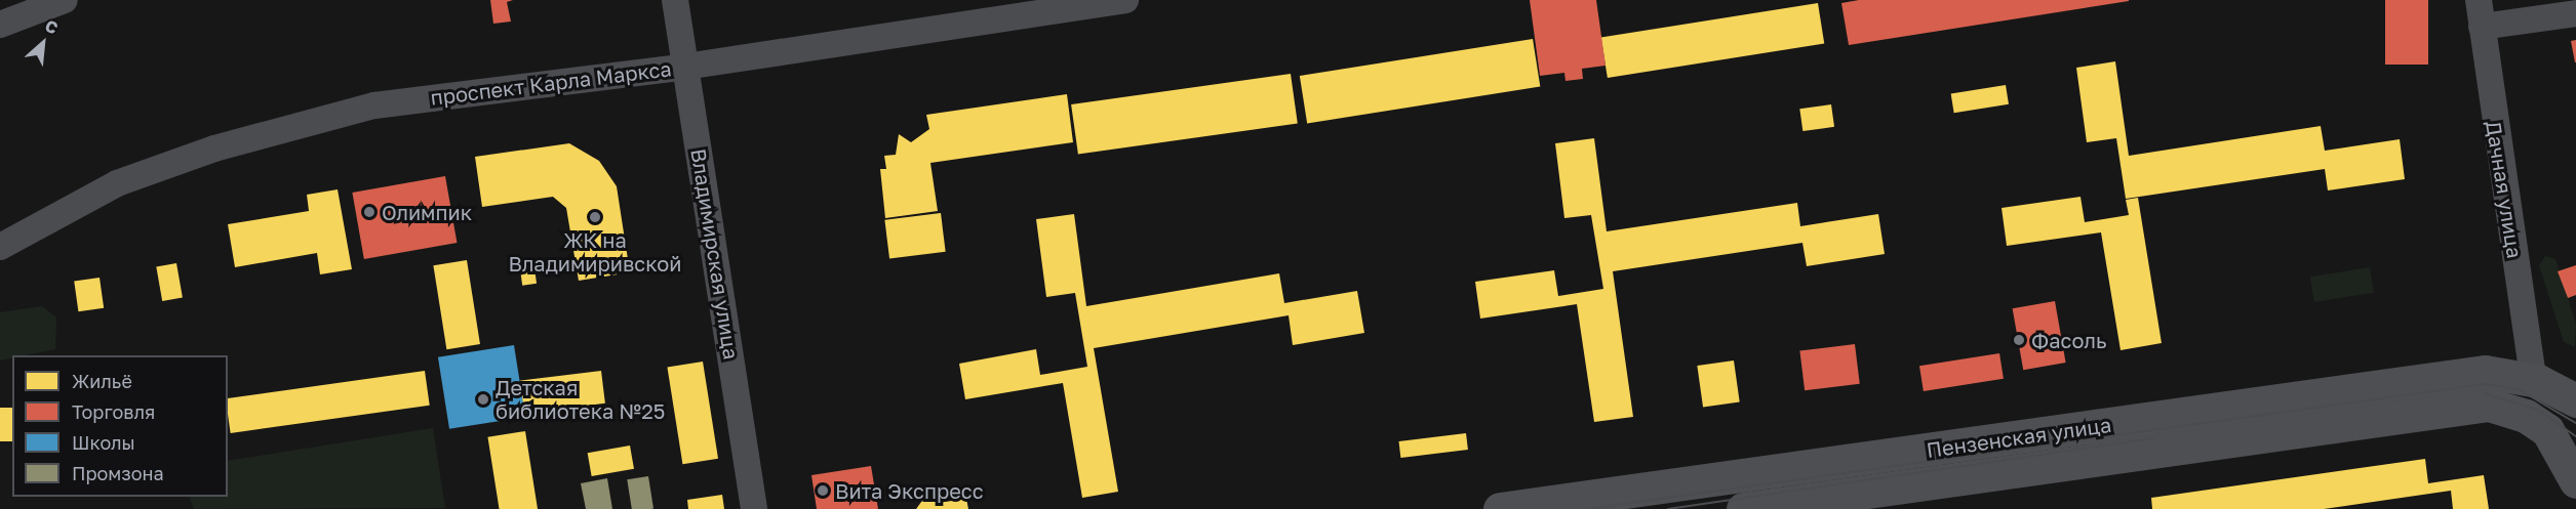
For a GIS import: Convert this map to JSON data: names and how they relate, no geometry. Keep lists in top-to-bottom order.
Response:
{
  "streets": {
    "main road": ["Пензенская улица"],
    "street": ["проспект Карла Маркса", "Дачная улица", "Владимирская улица"]
  },
  "crossings": [
    ["проспект Карла Маркса", "Владимирская улица"],
    ["Дачная улица", "Пензенская улица"]
  ],
  "places": [
    "Олимпик",
    "ЖК на Владимиривской",
    "Фасоль",
    "Детская библиотека №25",
    "Вита Экспресс"
  ],
  "legend": [
    "Жильё",
    "Торговля",
    "Школы",
    "Промзона"
  ],
  "north": "top right"
}
